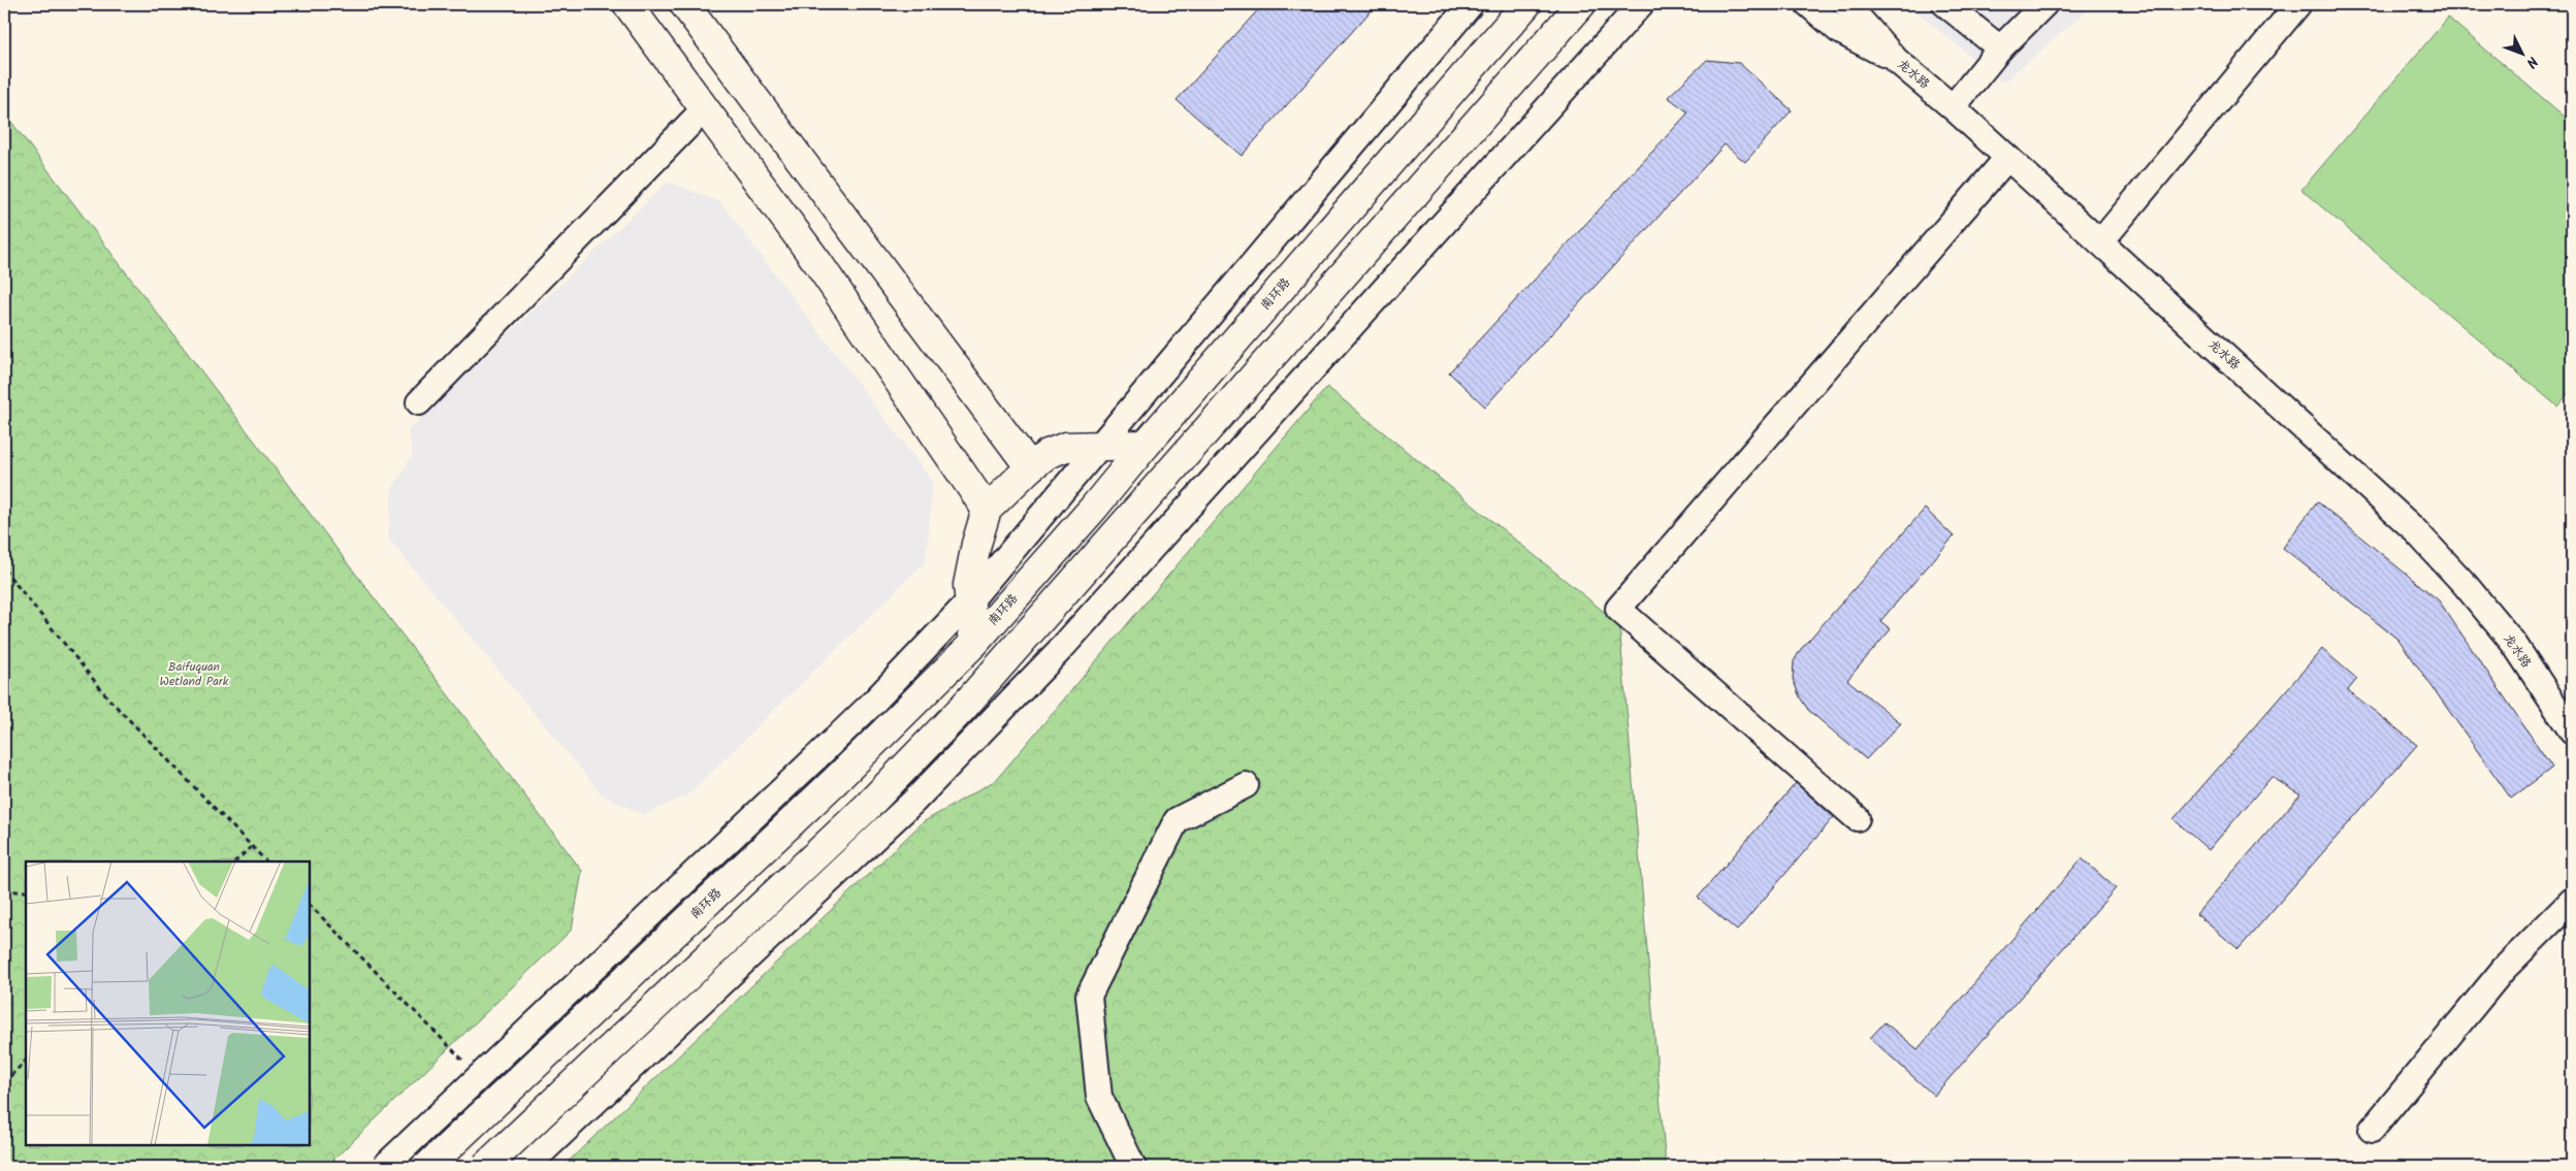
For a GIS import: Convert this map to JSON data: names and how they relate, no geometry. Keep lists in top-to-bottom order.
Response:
{
  "streets": {
    "main road": ["南环路"],
    "street": ["龙水路"]
  },
  "parks": ["Baifuquan Wetland Park"],
  "north": "bottom right"
}
